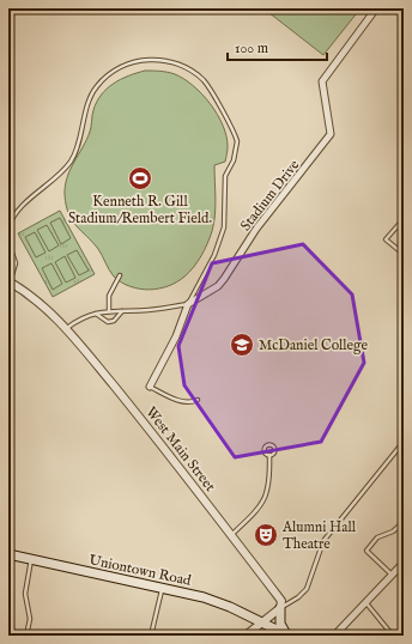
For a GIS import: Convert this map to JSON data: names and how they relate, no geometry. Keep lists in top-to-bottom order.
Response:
{
  "streets": {
    "main road": ["Uniontown Road"],
    "street": ["Stadium Drive", "West Main Street"]
  },
  "places": {
    "sports": ["Kenneth R. Gill Stadium/Rembert Field."],
    "school or university": ["McDaniel College"],
    "theatre": ["Alumni Hall Theatre"]
  },
  "scale_bar": "100 m"
}
